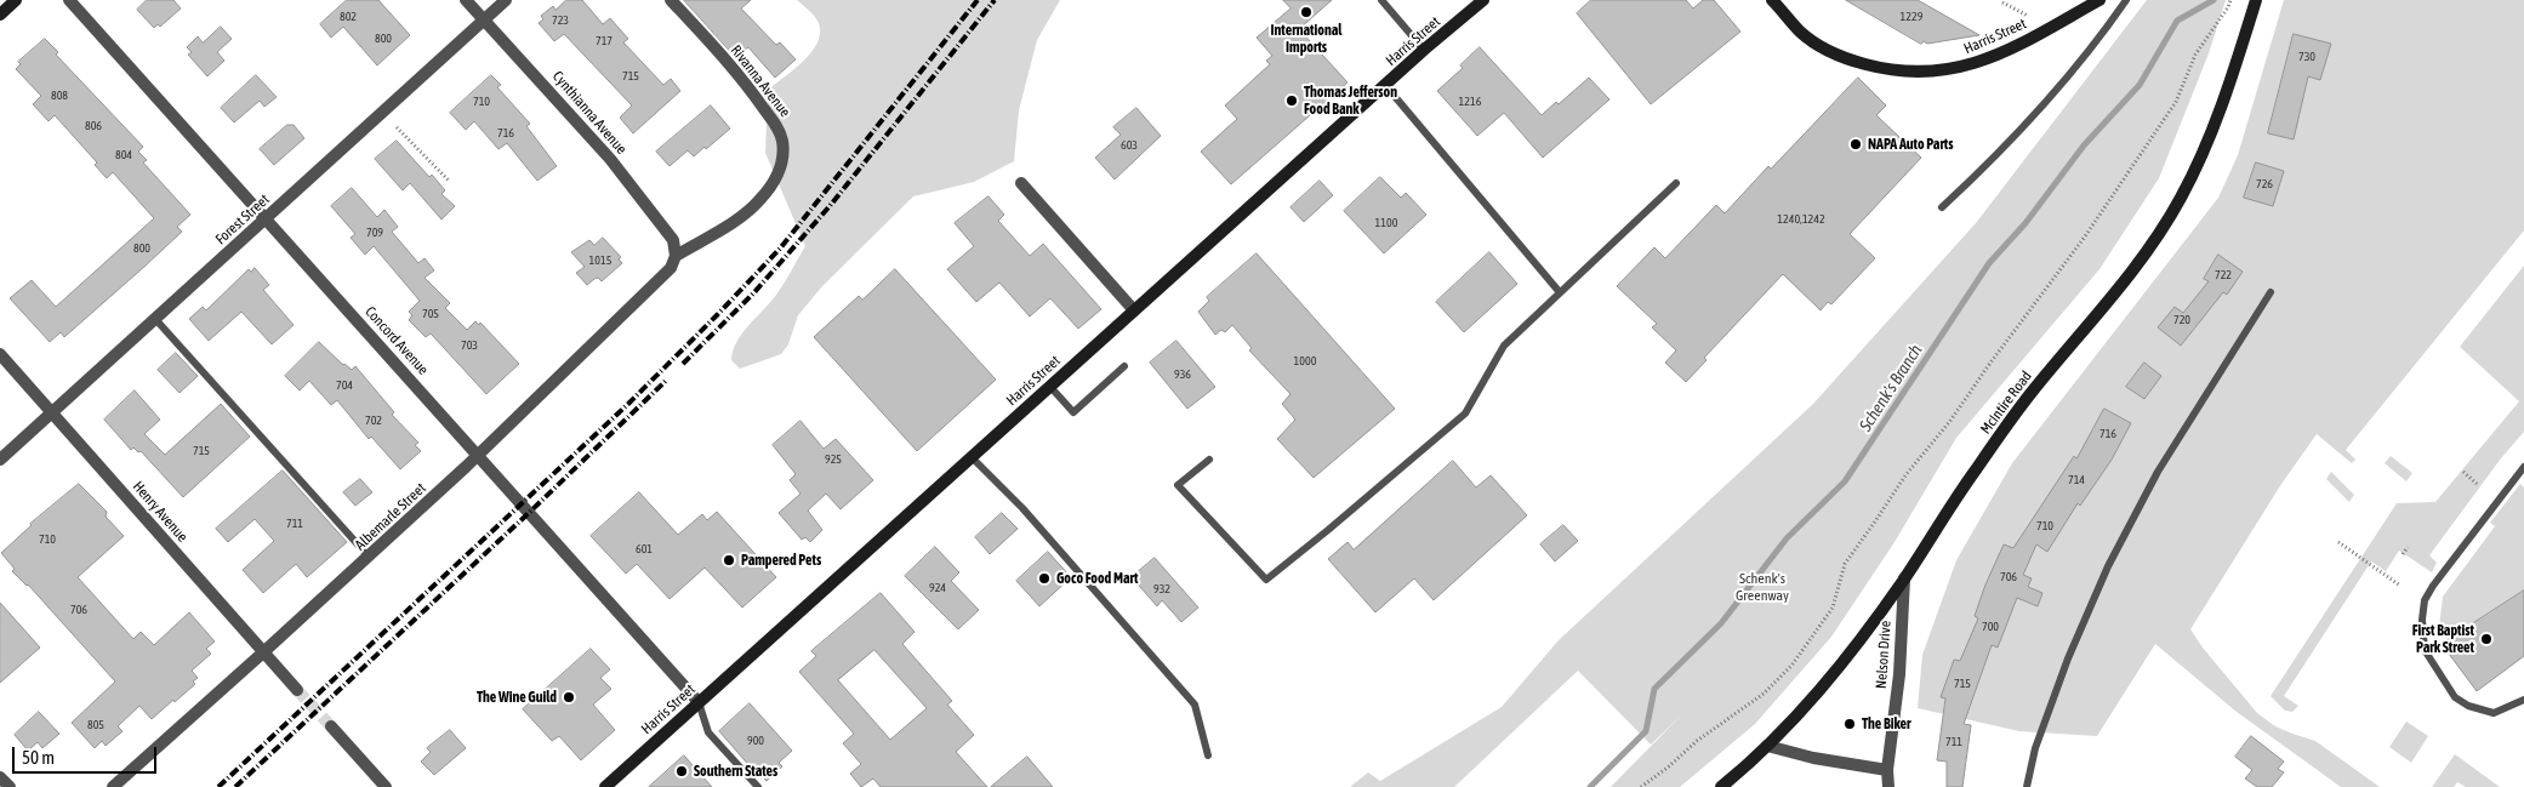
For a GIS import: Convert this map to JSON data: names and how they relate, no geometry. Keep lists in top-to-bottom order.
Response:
{
  "streets": {
    "street": [
      "Harris Street",
      "Rivanna Avenue",
      "Cynthianna Avenue",
      "Forest Street",
      "Concord Avenue",
      "McIntire Road",
      "Henry Avenue",
      "Albemarle Street",
      "Nelson Drive"
    ]
  },
  "crossings": [
    ["Harris Street", "Concord Avenue"],
    ["Rivanna Avenue", "Cynthianna Avenue"],
    ["Rivanna Avenue", "Albemarle Street"],
    ["Cynthianna Avenue", "Forest Street"],
    ["Cynthianna Avenue", "Albemarle Street"],
    ["Forest Street", "Concord Avenue"],
    ["Forest Street", "Henry Avenue"],
    ["Concord Avenue", "Albemarle Street"],
    ["McIntire Road", "Nelson Drive"],
    ["Henry Avenue", "Albemarle Street"]
  ],
  "water": ["Schenk's Branch"],
  "parks": ["Schenk's Greenway"],
  "places": [
    "International Imports",
    "Thomas Jefferson Food Bank",
    "NAPA Auto Parts",
    "Pampered Pets",
    "Goco Food Mart",
    "First Baptist Park Street",
    "The Wine Guild",
    "The Biker",
    "Southern States"
  ],
  "house_numbers": [
    "802",
    "1229",
    "723",
    "800",
    "717",
    "730",
    "715",
    "808",
    "710",
    "1216",
    "806",
    "716",
    "603",
    "804",
    "726",
    "1240,1242",
    "1100",
    "709",
    "800",
    "1015",
    "722",
    "705",
    "720",
    "703",
    "1000",
    "936",
    "704",
    "702",
    "716",
    "715",
    "925",
    "714",
    "711",
    "710",
    "710",
    "601",
    "706",
    "924",
    "932",
    "706",
    "700",
    "715",
    "805",
    "900",
    "711"
  ],
  "scale_bar": "50 m"
}
